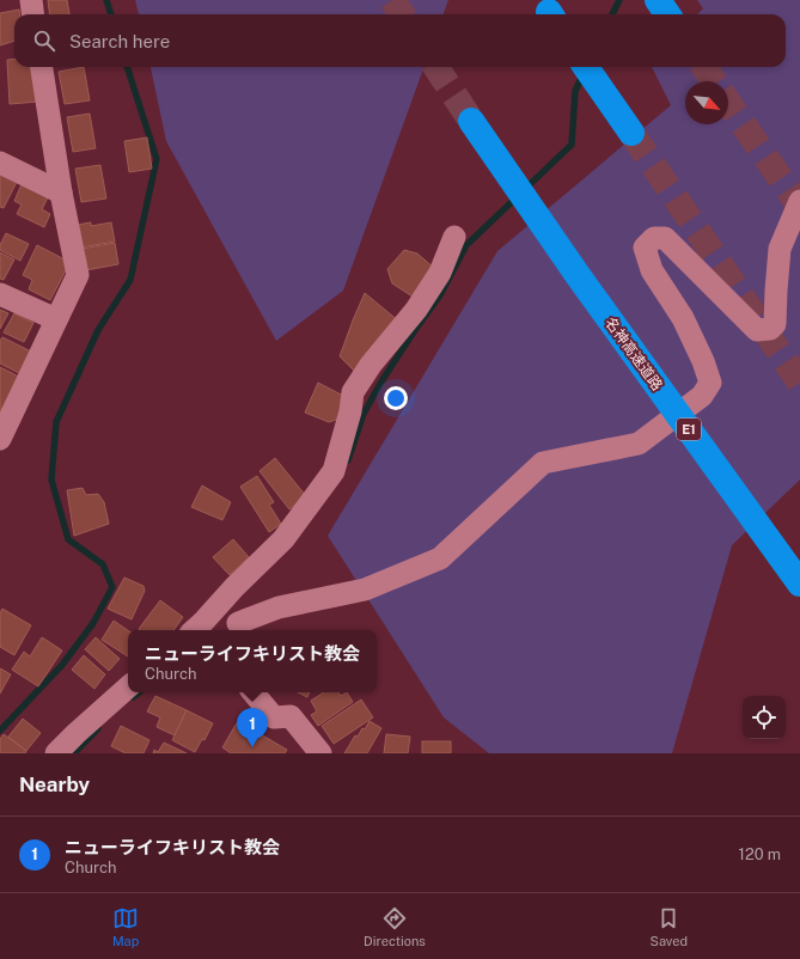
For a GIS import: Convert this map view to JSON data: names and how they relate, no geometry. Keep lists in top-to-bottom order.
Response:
{
  "streets": {
    "highway": ["名神高速道路", "E1"]
  },
  "north": "bottom right",
  "page": {
    "search": "Search here",
    "popup": ["ニューライフキリスト教会", "Church"],
    "pins": "1",
    "heading": "Nearby",
    "list": [
      {
        "mark": "1",
        "name": "ニューライフキリスト教会",
        "note": "Church",
        "value": "120 m"
      }
    ],
    "nav": ["Map", "Directions", "Saved"]
  }
}
